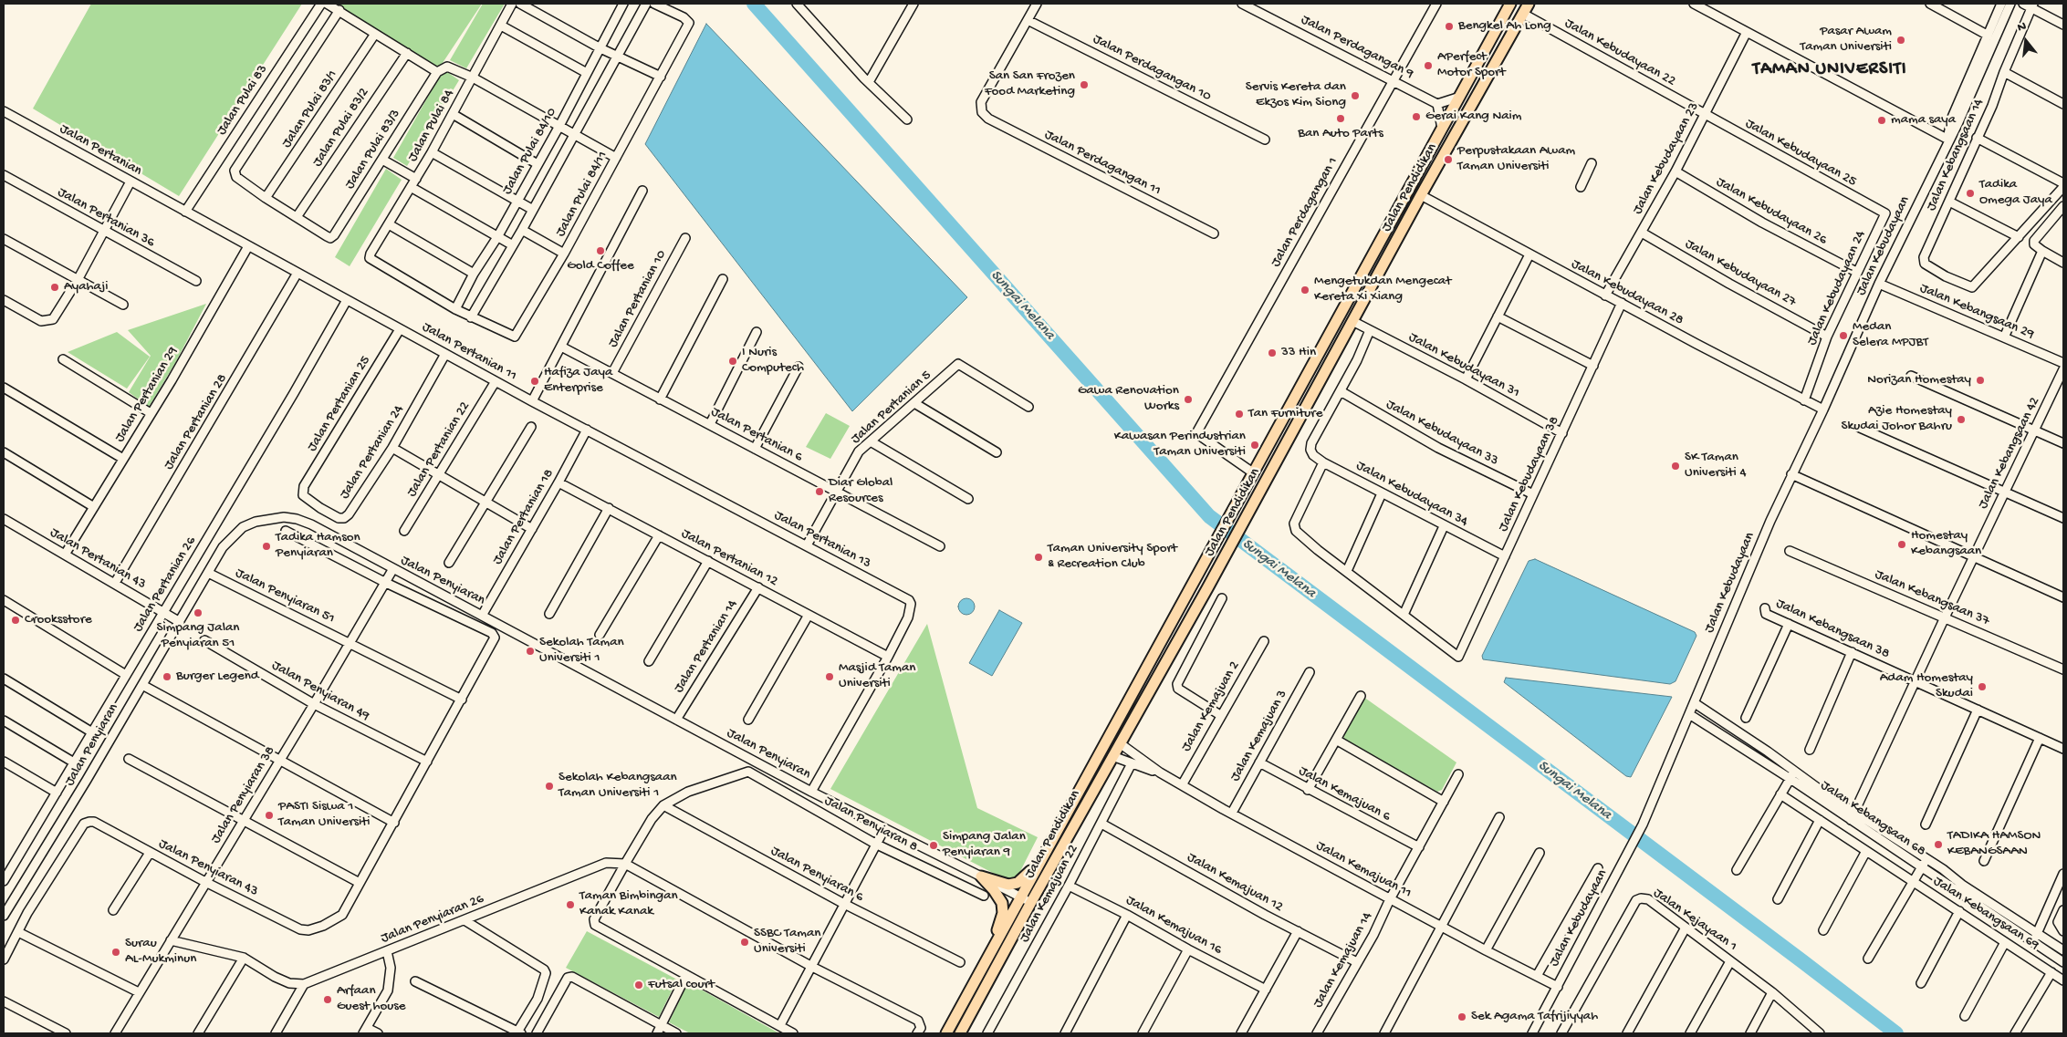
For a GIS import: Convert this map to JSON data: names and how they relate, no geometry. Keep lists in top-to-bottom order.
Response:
{
  "streets": {
    "main road": ["Jalan Pendidikan"],
    "street": [
      "Jalan Perdagangan 9",
      "Jalan Kebudayaan 22",
      "Jalan Perdagangan 10",
      "Jalan Pulai 83",
      "Jalan Pulai 83/1",
      "Jalan Pulai 84",
      "Jalan Pulai 83/2",
      "Jalan Pulai 83/3",
      "Jalan Pertanian",
      "Jalan Pulai 84/10",
      "Jalan Kebudayaan 25",
      "Jalan Kebangsaan 14",
      "Jalan Kebudayaan 23",
      "Jalan Perdagangan 11",
      "Jalan Pulai 84/11",
      "Jalan Kebudayaan 26",
      "Jalan Perdagangan 1",
      "Jalan Pertanian 36",
      "Jalan Kebudayaan",
      "Jalan Kebudayaan 27",
      "Jalan Kebudayaan 24",
      "Jalan Kebudayaan 28",
      "Jalan Pertanian 10",
      "Jalan Kebangsaan 29",
      "Jalan Pertanian 11",
      "Jalan Kebudayaan 31",
      "Jalan Pertanian 29",
      "Jalan Pertanian 25",
      "Jalan Pertanian 5",
      "Jalan Pertanian 28",
      "Jalan Kebudayaan 33",
      "Jalan Pertanian 6",
      "Jalan Pertanian 22",
      "Jalan Pertanian 24",
      "Jalan Kebangsaan 42",
      "Jalan Kebudayaan 38",
      "Jalan Kebudayaan 34",
      "Jalan Pertanian 18",
      "Jalan Pertanian 13",
      "Jalan Pertanian 12",
      "Jalan Pertanian 43",
      "Jalan Penyiaran",
      "Jalan Pertanian 26",
      "Jalan Penyiaran 51",
      "Jalan Kebangsaan 37",
      "Jalan Kebangsaan 38",
      "Jalan Pertanian 14",
      "Jalan Penyiaran 49",
      "Jalan Kemajuan 2",
      "Jalan Kemajuan 3",
      "Jalan Kemajuan 6",
      "Jalan Penyiaran 38",
      "Jalan Kebangsaan 68",
      "Jalan Penyiaran 8",
      "Jalan Penyiaran 43",
      "Jalan Kemajuan 11",
      "Jalan Penyiaran 6",
      "Jalan Kemajuan 12",
      "Jalan Kemajuan 22",
      "Jalan Kebangsaan 69",
      "Jalan Penyiaran 26",
      "Jalan Kejayaan 1",
      "Jalan Kemajuan 16",
      "Jalan Kemajuan 14"
    ]
  },
  "crossings": [
    ["Jalan Perdagangan 9", "Jalan Perdagangan 1"],
    ["Jalan Kebudayaan 22", "Jalan Kebudayaan 25"],
    ["Jalan Kebudayaan 22", "Jalan Kebudayaan 23"],
    ["Jalan Kebudayaan 22", "Jalan Pendidikan"],
    ["Jalan Perdagangan 10", "Jalan Perdagangan 11"],
    ["Jalan Pulai 83", "Jalan Pertanian"],
    ["Jalan Pulai 83", "Jalan Pertanian 11"],
    ["Jalan Pulai 84", "Jalan Pulai 84/11"],
    ["Jalan Pulai 83/2", "Jalan Pulai 83/3"],
    ["Jalan Pertanian", "Jalan Pertanian 11"],
    ["Jalan Pulai 84/10", "Jalan Pulai 84/11"],
    ["Jalan Kebudayaan 25", "Jalan Kebudayaan 23"],
    ["Jalan Kebudayaan 25", "Jalan Kebudayaan 24"],
    ["Jalan Kebudayaan 23", "Jalan Kebudayaan 26"],
    ["Jalan Kebudayaan 23", "Jalan Kebudayaan 27"],
    ["Jalan Kebudayaan 23", "Jalan Kebudayaan 28"],
    ["Jalan Pendidikan", "Jalan Perdagangan 1"],
    ["Jalan Pendidikan", "Jalan Kebudayaan 28"],
    ["Jalan Pendidikan", "Jalan Kebudayaan 31"],
    ["Jalan Pendidikan", "Jalan Penyiaran"],
    ["Jalan Pendidikan", "Jalan Kemajuan 11"],
    ["Jalan Kebudayaan 26", "Jalan Kebudayaan 24"],
    ["Jalan Kebudayaan", "Jalan Kebudayaan 28"],
    ["Jalan Kebudayaan", "Jalan Kebangsaan 29"],
    ["Jalan Kebudayaan", "Jalan Kebangsaan 68"],
    ["Jalan Kebudayaan", "Jalan Kemajuan 11"],
    ["Jalan Kebudayaan 27", "Jalan Kebudayaan 24"],
    ["Jalan Kebudayaan 24", "Jalan Kebudayaan 28"],
    ["Jalan Kebudayaan 28", "Jalan Kebudayaan 38"],
    ["Jalan Pertanian 10", "Jalan Pertanian 6"],
    ["Jalan Pertanian 11", "Jalan Pertanian 29"],
    ["Jalan Pertanian 11", "Jalan Pertanian 25"],
    ["Jalan Pertanian 11", "Jalan Pertanian 28"],
    ["Jalan Pertanian 11", "Jalan Pertanian 22"],
    ["Jalan Pertanian 11", "Jalan Pertanian 24"],
    ["Jalan Pertanian 11", "Jalan Pertanian 13"],
    ["Jalan Pertanian 11", "Jalan Pertanian 26"],
    ["Jalan Kebudayaan 31", "Jalan Kebudayaan 38"],
    ["Jalan Pertanian 29", "Jalan Pertanian 43"],
    ["Jalan Pertanian 25", "Jalan Pertanian 24"],
    ["Jalan Pertanian 5", "Jalan Pertanian 6"],
    ["Jalan Pertanian 5", "Jalan Pertanian 13"],
    ["Jalan Pertanian 28", "Jalan Pertanian 43"],
    ["Jalan Kebudayaan 33", "Jalan Kebudayaan 38"],
    ["Jalan Kebudayaan 33", "Jalan Kebudayaan 34"],
    ["Jalan Kebangsaan 42", "Jalan Kebangsaan 37"],
    ["Jalan Kebangsaan 42", "Jalan Kebangsaan 38"],
    ["Jalan Kebangsaan 42", "Jalan Kebangsaan 68"],
    ["Jalan Kebudayaan 38", "Jalan Kebudayaan 34"],
    ["Jalan Pertanian 18", "Jalan Pertanian 13"],
    ["Jalan Pertanian 18", "Jalan Pertanian 12"],
    ["Jalan Pertanian 18", "Jalan Penyiaran"],
    ["Jalan Pertanian 13", "Jalan Pertanian 12"],
    ["Jalan Pertanian 13", "Jalan Penyiaran"],
    ["Jalan Pertanian 12", "Jalan Pertanian 14"],
    ["Jalan Pertanian 43", "Jalan Penyiaran"],
    ["Jalan Pertanian 43", "Jalan Pertanian 26"],
    ["Jalan Penyiaran", "Jalan Penyiaran 51"],
    ["Jalan Penyiaran", "Jalan Pertanian 14"],
    ["Jalan Penyiaran", "Jalan Penyiaran 38"],
    ["Jalan Penyiaran 51", "Jalan Penyiaran 38"],
    ["Jalan Penyiaran 51", "Jalan Penyiaran 43"],
    ["Jalan Penyiaran 49", "Jalan Penyiaran 38"],
    ["Jalan Penyiaran 49", "Jalan Penyiaran 43"],
    ["Jalan Kemajuan 2", "Jalan Kemajuan 11"],
    ["Jalan Kemajuan 3", "Jalan Kemajuan 6"],
    ["Jalan Kemajuan 3", "Jalan Kemajuan 11"],
    ["Jalan Kemajuan 6", "Jalan Kemajuan 14"],
    ["Jalan Penyiaran 38", "Jalan Penyiaran 43"],
    ["Jalan Penyiaran 8", "Jalan Penyiaran 6"],
    ["Jalan Kemajuan 11", "Jalan Kemajuan 22"],
    ["Jalan Kemajuan 11", "Jalan Kemajuan 14"],
    ["Jalan Kemajuan 12", "Jalan Kemajuan 22"],
    ["Jalan Kemajuan 12", "Jalan Kemajuan 14"],
    ["Jalan Kemajuan 22", "Jalan Kemajuan 16"]
  ],
  "districts": ["TAMAN UNIVERSITI"],
  "water": ["Sungai Melana"],
  "places": [
    "Bengkel Ah Long",
    "Pasar Awam Taman Universiti",
    "APerfect Motor Sport",
    "San San Frozen Food Marketing",
    "Servis Kereta dan Ekzos Kim Siong",
    "Gerai Kang Naim",
    "Ban Auto Parts",
    "mama saya",
    "Perpustakaan Awam Taman Universiti",
    "Tadika Omega Jaya",
    "Gold Coffee",
    "Ayahaji",
    "Mengetukdan Mengecat Kereta Xi Xiang",
    "Medan Selera MPJBT",
    "33 Hin",
    "I Nuris Computech",
    "Norizan Homestay",
    "Hafiza Jaya Enterprise",
    "Gawa Renovation Works",
    "Tan Furniture",
    "Azie Homestay Skudai Johor Bahru",
    "Kawasan Perindustrian Taman Universiti",
    "SK Taman Universiti 4",
    "Diar Global Resources",
    "Homestay Kebangsaan",
    "Tadika Hamson Penyiaran",
    "Taman University Sport & Recreation Club",
    "Simpang Jalan Penyiaran 51",
    "Crooksstore",
    "Sekolah Taman Universiti 1",
    "Burger Legend",
    "Masjid Taman Universiti",
    "Adam Homestay Skudai",
    "Sekolah Kebangsaan Taman Universiti 1",
    "PASTI Siswa 1 Taman Universiti",
    "TADIKA HAMSON KEBANGSAAN",
    "Simpang Jalan Penyiaran 9",
    "Taman Bimbingan Kanak Kanak",
    "SSBC Taman Universiti",
    "Surau AL-Mukminun",
    "Futsal court",
    "Arfaan Guest house",
    "Sek Agama Tafrijiyyah"
  ],
  "north": "top"
}
